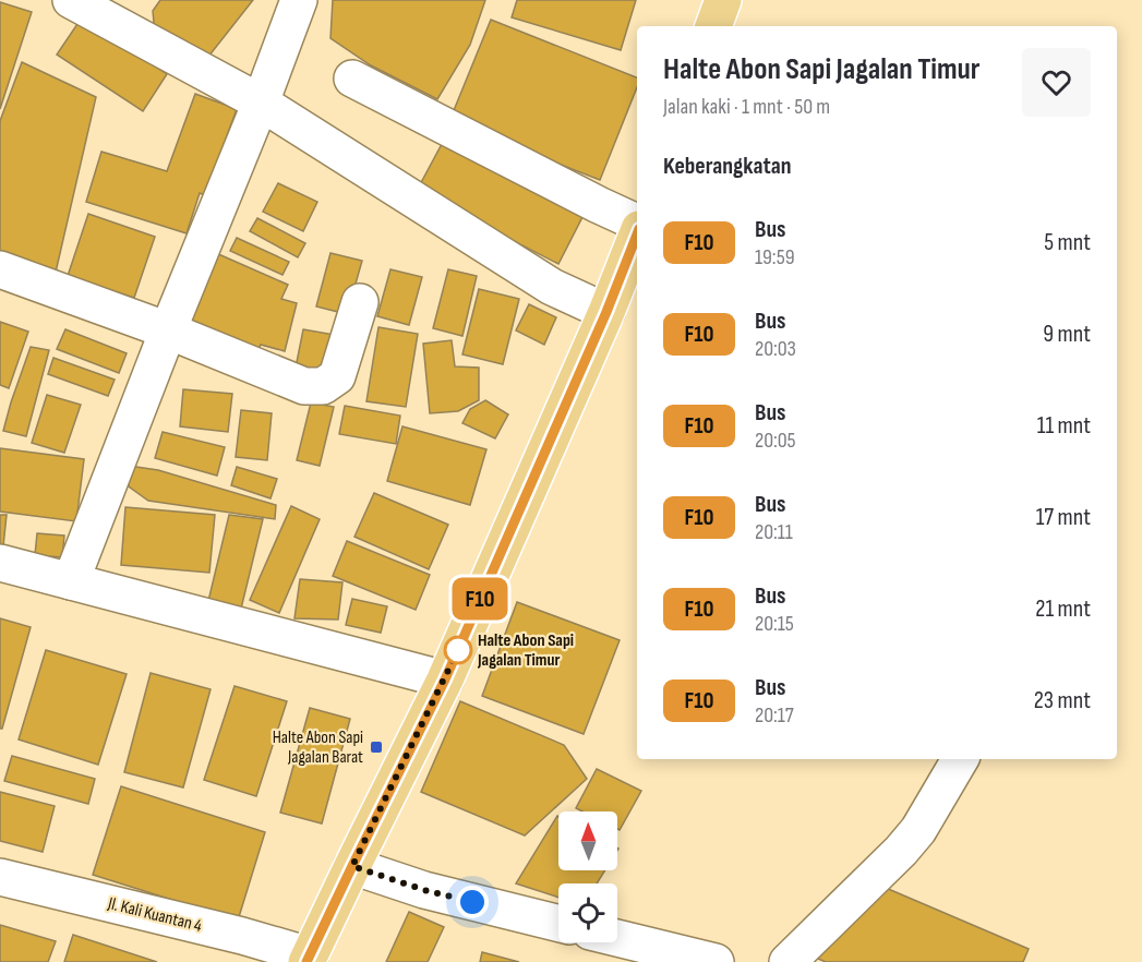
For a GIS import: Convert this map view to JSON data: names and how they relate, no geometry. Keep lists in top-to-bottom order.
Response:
{
  "streets": {
    "street": ["Jl. Kali Kuantan 4"]
  },
  "places": {
    "other": ["Halte Abon Sapi Jagalan Timur"],
    "transit": ["Halte Abon Sapi Jagalan Barat"]
  },
  "lines": ["bus line F10"],
  "north": "top",
  "page": {
    "on_map": "F10",
    "heading": [
      ["Halte Abon Sapi Jagalan Timur", "Jalan kaki · 1 mnt · 50 m"],
      "Keberangkatan"
    ],
    "list": [
      {
        "mark": "F10",
        "name": "Bus",
        "note": "19:59",
        "value": "5 mnt"
      },
      {
        "mark": "F10",
        "name": "Bus",
        "note": "20:03",
        "value": "9 mnt"
      },
      {
        "mark": "F10",
        "name": "Bus",
        "note": "20:05",
        "value": "11 mnt"
      },
      {
        "mark": "F10",
        "name": "Bus",
        "note": "20:11",
        "value": "17 mnt"
      },
      {
        "mark": "F10",
        "name": "Bus",
        "note": "20:15",
        "value": "21 mnt"
      },
      {
        "mark": "F10",
        "name": "Bus",
        "note": "20:17",
        "value": "23 mnt"
      }
    ]
  }
}
